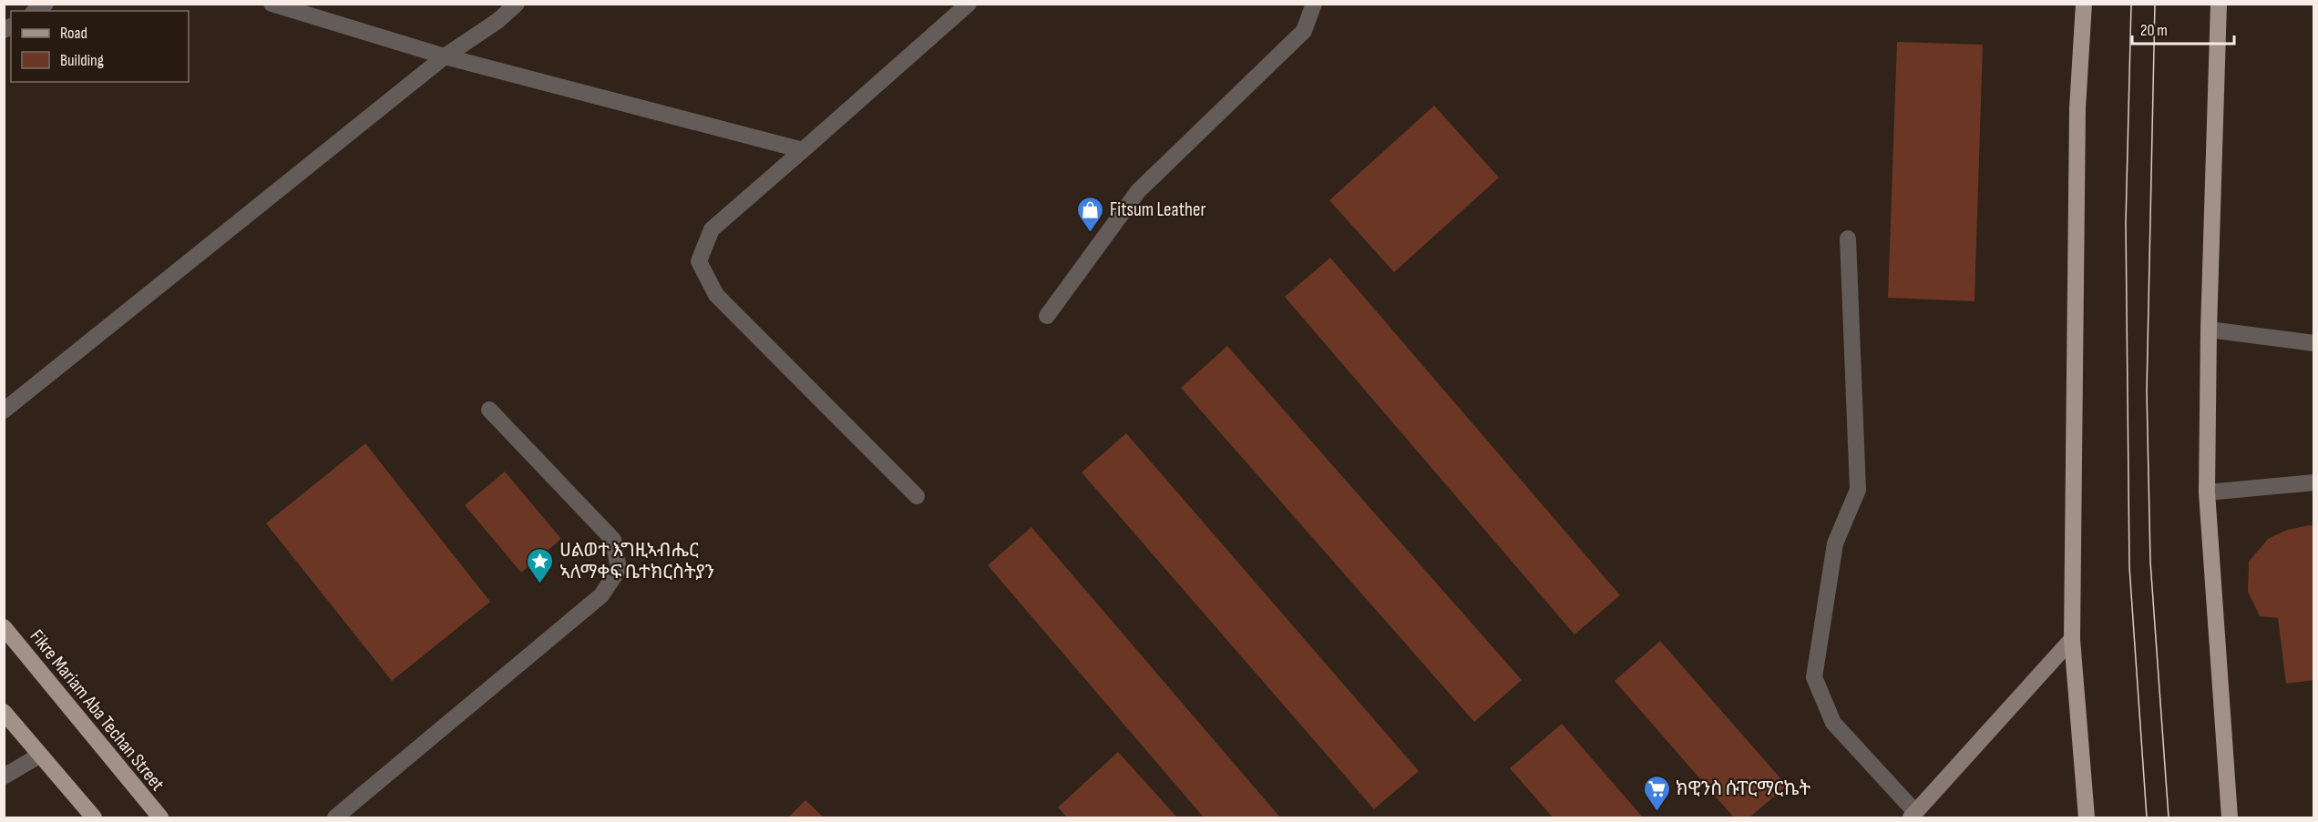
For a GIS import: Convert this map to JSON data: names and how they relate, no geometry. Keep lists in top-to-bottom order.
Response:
{
  "streets": {
    "main road": ["Fikre Mariam Aba Techan Street"]
  },
  "places": {
    "shop": ["Fitsum Leather"],
    "place": ["ሀልወተ እግዚኣብሔር ኣለማቀፍ ቤተክርስትያን"],
    "supermarket": ["ክዊንስ ሱፐርማርኬት"]
  },
  "legend": ["Road", "Building"],
  "scale_bar": "20 m"
}
